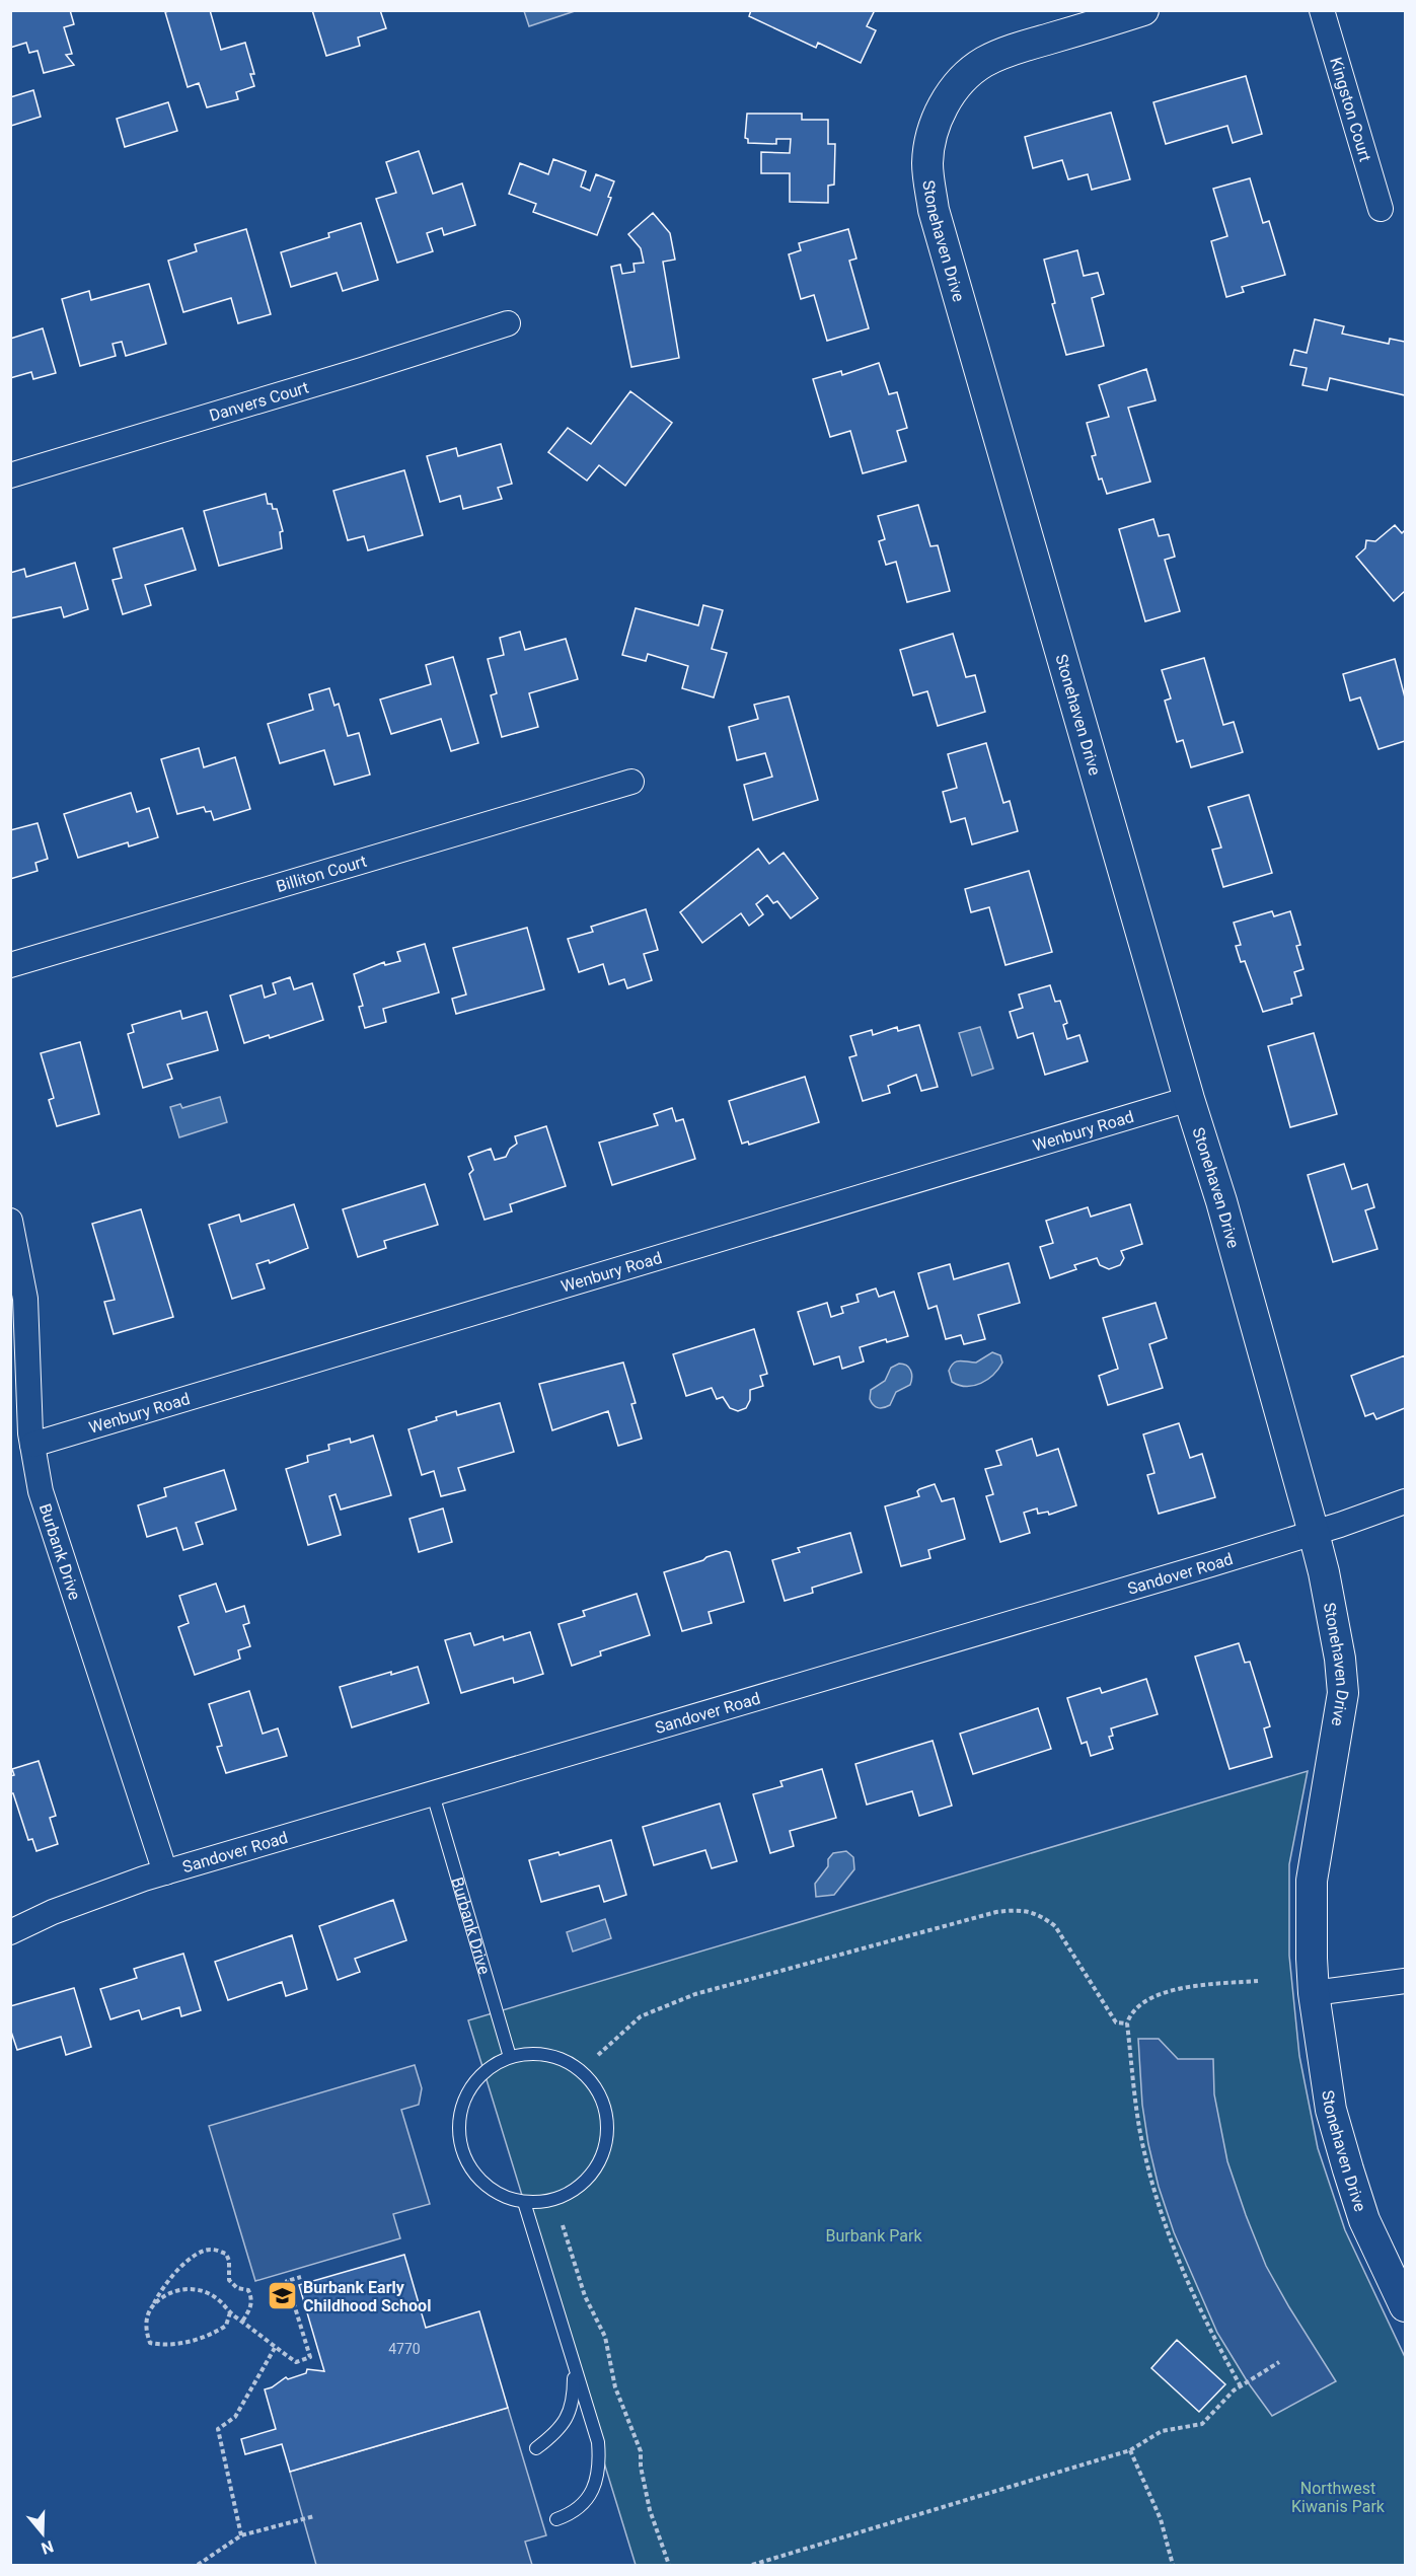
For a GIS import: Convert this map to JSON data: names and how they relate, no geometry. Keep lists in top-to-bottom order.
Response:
{
  "streets": {
    "street": [
      "Kingston Court",
      "Stonehaven Drive",
      "Danvers Court",
      "Billiton Court",
      "Wenbury Road",
      "Burbank Drive",
      "Sandover Road"
    ]
  },
  "crossings": [
    ["Stonehaven Drive", "Wenbury Road"],
    ["Stonehaven Drive", "Sandover Road"],
    ["Wenbury Road", "Burbank Drive"],
    ["Burbank Drive", "Sandover Road"]
  ],
  "parks": ["Burbank Park", "Northwest Kiwanis Park"],
  "places": {
    "school or university": ["Burbank Early Childhood School"]
  },
  "house_numbers": ["4770"],
  "north": "bottom"
}
